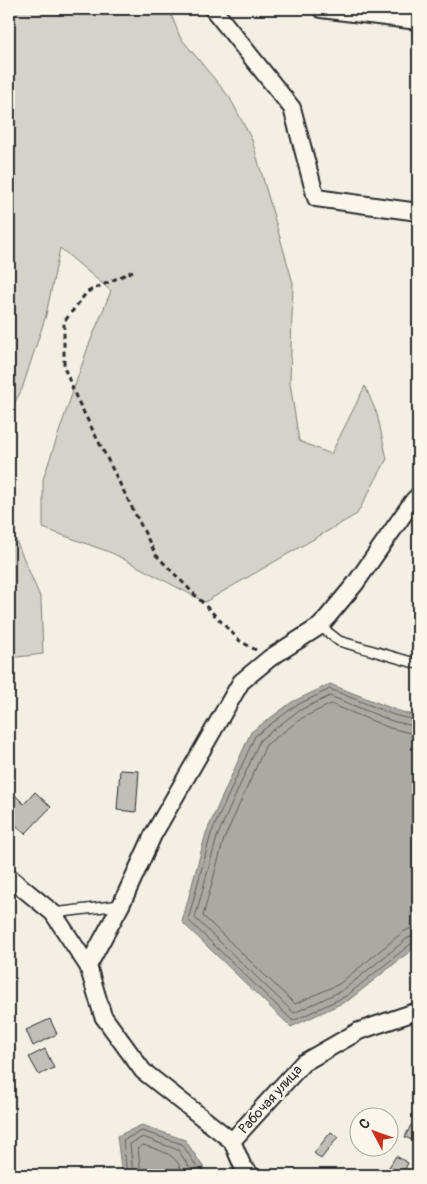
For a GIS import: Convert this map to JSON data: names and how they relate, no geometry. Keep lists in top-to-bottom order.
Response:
{
  "streets": {
    "street": ["Рабочая улица"]
  },
  "north": "top left"
}
